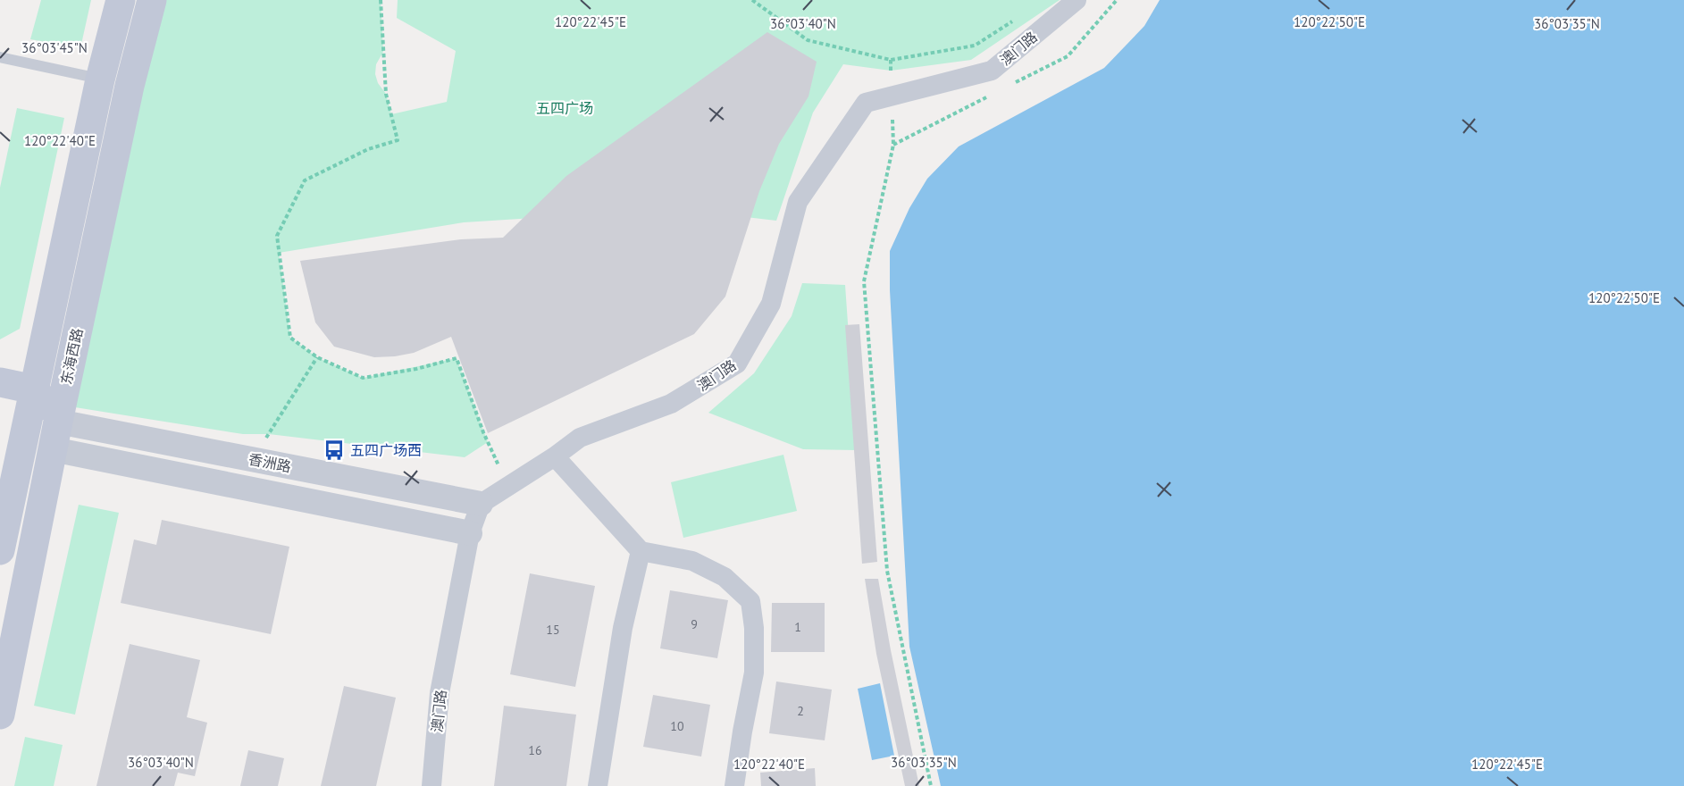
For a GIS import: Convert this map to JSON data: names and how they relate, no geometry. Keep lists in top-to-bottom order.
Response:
{
  "streets": {
    "main road": ["东海西路"],
    "street": ["澳门路", "香洲路"]
  },
  "crossings": [
    ["澳门路", "香洲路"],
    ["东海西路", "香洲路"]
  ],
  "parks": ["五四广场"],
  "places": {
    "bus stop": ["五四广场西"]
  },
  "house_numbers": [
    "9",
    "1",
    "15",
    "2",
    "10",
    "16"
  ],
  "coordinates": [
    "120°22'45\"E",
    "120°22'50\"E",
    "36°03'40\"N",
    "36°03'35\"N",
    "36°03'45\"N",
    "120°22'40\"E"
  ]
}
